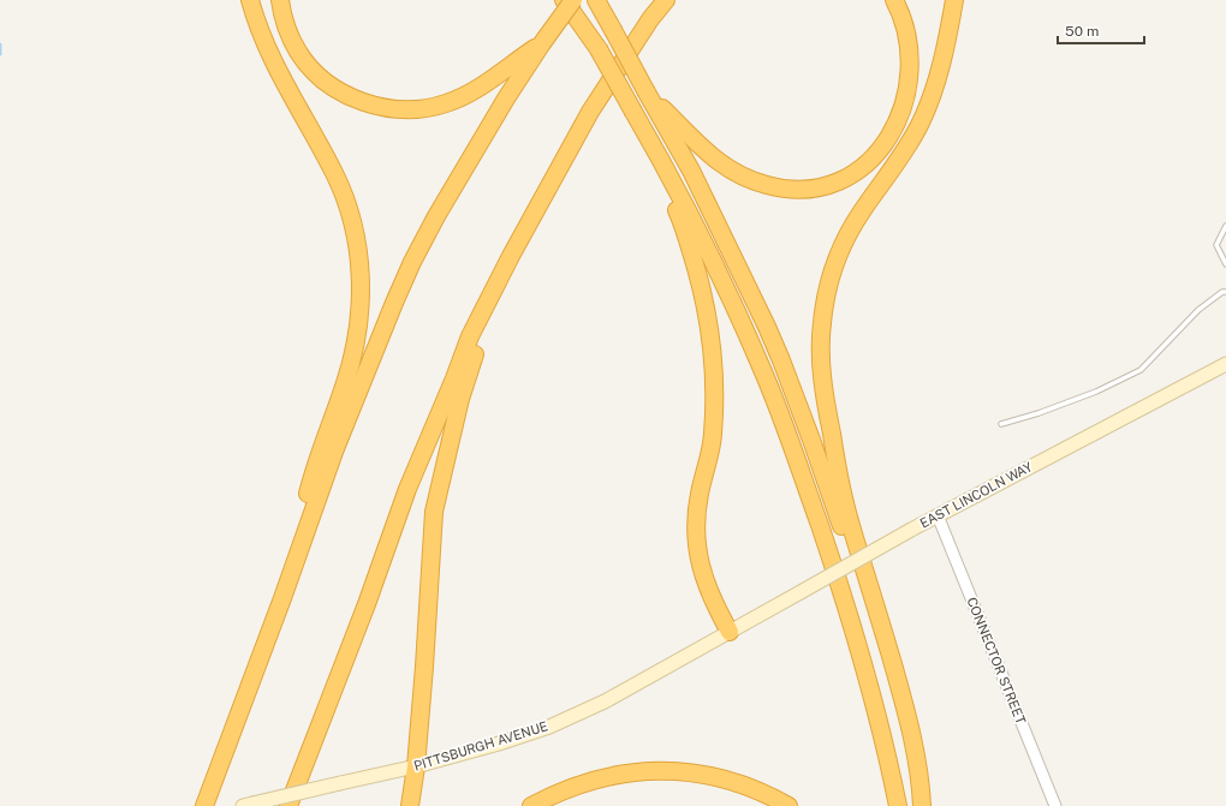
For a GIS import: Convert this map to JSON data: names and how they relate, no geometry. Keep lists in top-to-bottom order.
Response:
{
  "streets": {
    "main road": ["EAST LINCOLN WAY", "PITTSBURGH AVENUE"],
    "street": ["CONNECTOR STREET"]
  },
  "crossings": [
    ["EAST LINCOLN WAY", "CONNECTOR STREET"],
    ["EAST LINCOLN WAY", "PITTSBURGH AVENUE"]
  ],
  "scale_bar": "50 m"
}
